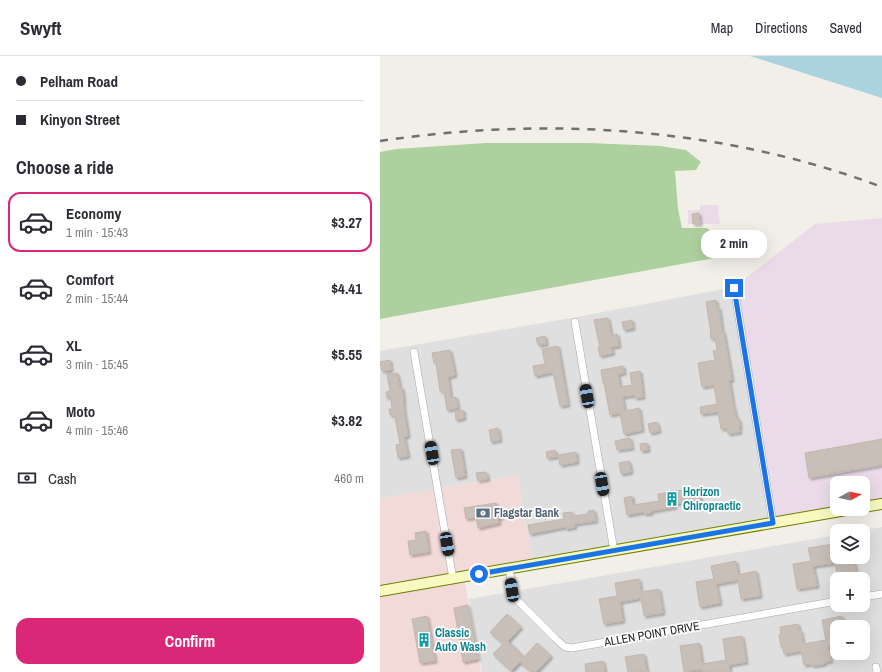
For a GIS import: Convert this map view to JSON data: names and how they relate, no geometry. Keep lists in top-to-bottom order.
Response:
{
  "streets": {
    "street": ["ALLEN POINT DRIVE"]
  },
  "places": {
    "building": ["Horizon Chiropractic", "Classic Auto Wash"],
    "bank": ["Flagstar Bank"]
  },
  "north": "right",
  "page": {
    "header": "Swyft",
    "nav": ["Map", "Directions", "Saved"],
    "banner": ["Pelham Road", "Kinyon Street"],
    "heading": "Choose a ride",
    "list": [
      {
        "name": "Economy",
        "note": "1 min · 15:43",
        "value": "$3.27"
      },
      {
        "name": "Comfort",
        "note": "2 min · 15:44",
        "value": "$4.41"
      },
      {
        "name": "XL",
        "note": "3 min · 15:45",
        "value": "$5.55"
      },
      {
        "name": "Moto",
        "note": "4 min · 15:46",
        "value": "$3.82"
      }
    ],
    "bubble": "2 min",
    "pay": ["Cash", "460 m"],
    "map_buttons": ["+", "−"],
    "buttons": "Confirm"
  }
}
